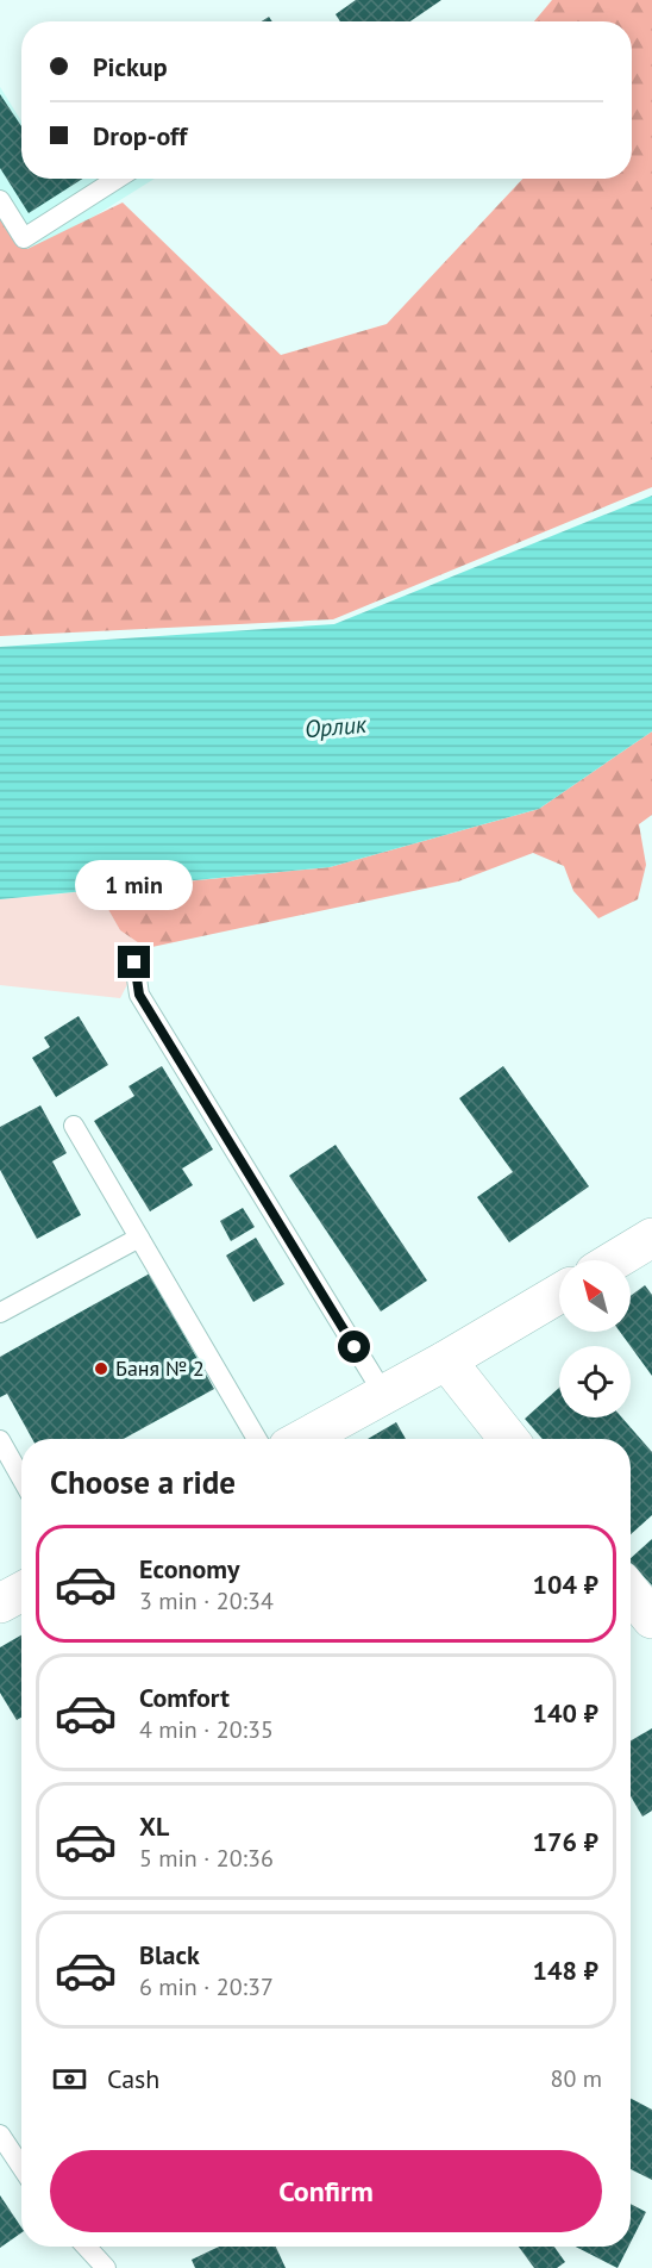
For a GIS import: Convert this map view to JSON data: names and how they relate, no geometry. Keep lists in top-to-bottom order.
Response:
{
  "water": ["Орлик"],
  "places": ["Баня № 2"],
  "north": "top left",
  "page": {
    "banner": ["Pickup", "Drop-off"],
    "bubble": "1 min",
    "heading": "Choose a ride",
    "list": [
      {
        "name": "Economy",
        "note": "3 min · 20:34",
        "value": "104 ₽"
      },
      {
        "name": "Comfort",
        "note": "4 min · 20:35",
        "value": "140 ₽"
      },
      {
        "name": "XL",
        "note": "5 min · 20:36",
        "value": "176 ₽"
      },
      {
        "name": "Black",
        "note": "6 min · 20:37",
        "value": "148 ₽"
      }
    ],
    "pay": ["Cash", "80 m"],
    "buttons": "Confirm"
  }
}
